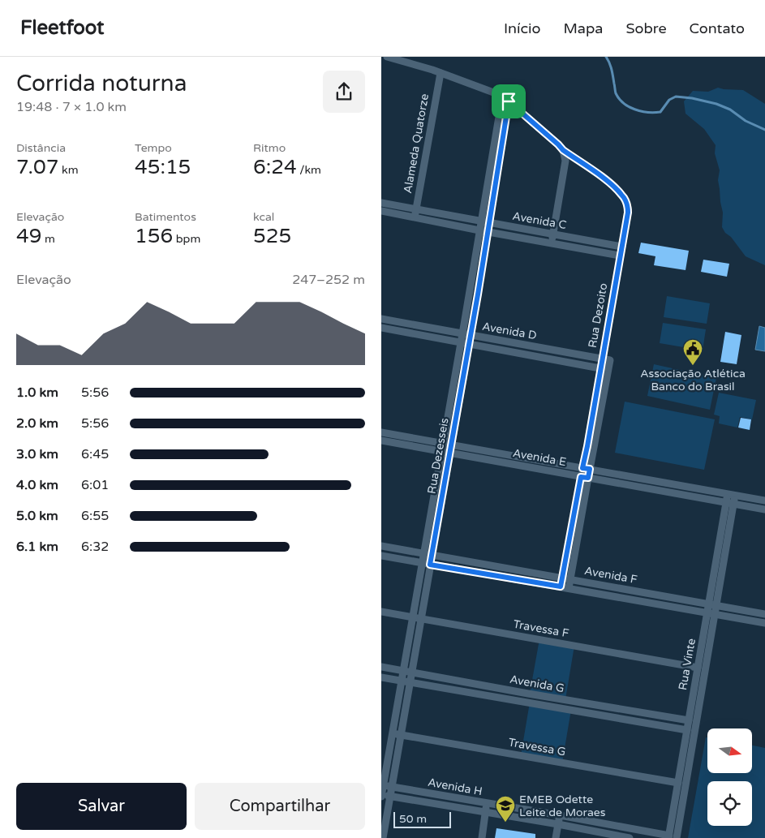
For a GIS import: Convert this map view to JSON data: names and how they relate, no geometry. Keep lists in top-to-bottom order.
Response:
{
  "streets": {
    "street": [
      "Alameda Quatorze",
      "Avenida C",
      "Rua Dezoito",
      "Avenida D",
      "Rua Dezesseis",
      "Avenida E",
      "Avenida F",
      "Travessa F",
      "Rua Vinte",
      "Avenida G",
      "Travessa G",
      "Avenida H"
    ]
  },
  "crossings": [
    ["Alameda Quatorze", "Avenida C"],
    ["Alameda Quatorze", "Rua Dezoito"],
    ["Avenida C", "Rua Dezoito"],
    ["Avenida C", "Rua Dezesseis"],
    ["Rua Dezoito", "Avenida D"],
    ["Rua Dezoito", "Rua Dezesseis"],
    ["Rua Dezoito", "Avenida E"],
    ["Rua Dezoito", "Avenida F"],
    ["Avenida D", "Rua Dezesseis"],
    ["Rua Dezesseis", "Avenida E"],
    ["Rua Dezesseis", "Avenida F"],
    ["Rua Dezesseis", "Travessa F"],
    ["Rua Dezesseis", "Avenida G"],
    ["Rua Dezesseis", "Travessa G"],
    ["Rua Dezesseis", "Avenida H"],
    ["Avenida E", "Rua Vinte"],
    ["Avenida F", "Rua Vinte"],
    ["Travessa F", "Rua Vinte"],
    ["Rua Vinte", "Avenida G"],
    ["Rua Vinte", "Travessa G"],
    ["Rua Vinte", "Avenida H"]
  ],
  "places": {
    "public building": ["Associação Atlética Banco do Brasil"],
    "school or university": ["EMEB Odette Leite de Moraes"]
  },
  "scale_bar": "50 m",
  "north": "right",
  "page": {
    "header": "Fleetfoot",
    "nav": [
      "Início",
      "Mapa",
      "Sobre",
      "Contato"
    ],
    "heading": ["Corrida noturna", "19:48 · 7 × 1.0 km"],
    "stats": [
      ["Distância", "7.07 km"],
      ["Tempo", "45:15"],
      ["Ritmo", "6:24 /km"],
      ["Elevação", "49 m"],
      ["Batimentos", "156 bpm"],
      ["kcal", "525"]
    ],
    "chart": ["Elevação", "247–252 m"],
    "list": [
      {
        "name": "1.0 km",
        "note": "5:56"
      },
      {
        "name": "2.0 km",
        "note": "5:56"
      },
      {
        "name": "3.0 km",
        "note": "6:45"
      },
      {
        "name": "4.0 km",
        "note": "6:01"
      },
      {
        "name": "5.0 km",
        "note": "6:55"
      },
      {
        "name": "6.1 km",
        "note": "6:32"
      }
    ],
    "buttons": ["Salvar", "Compartilhar"],
    "scale": "50 m"
  }
}
